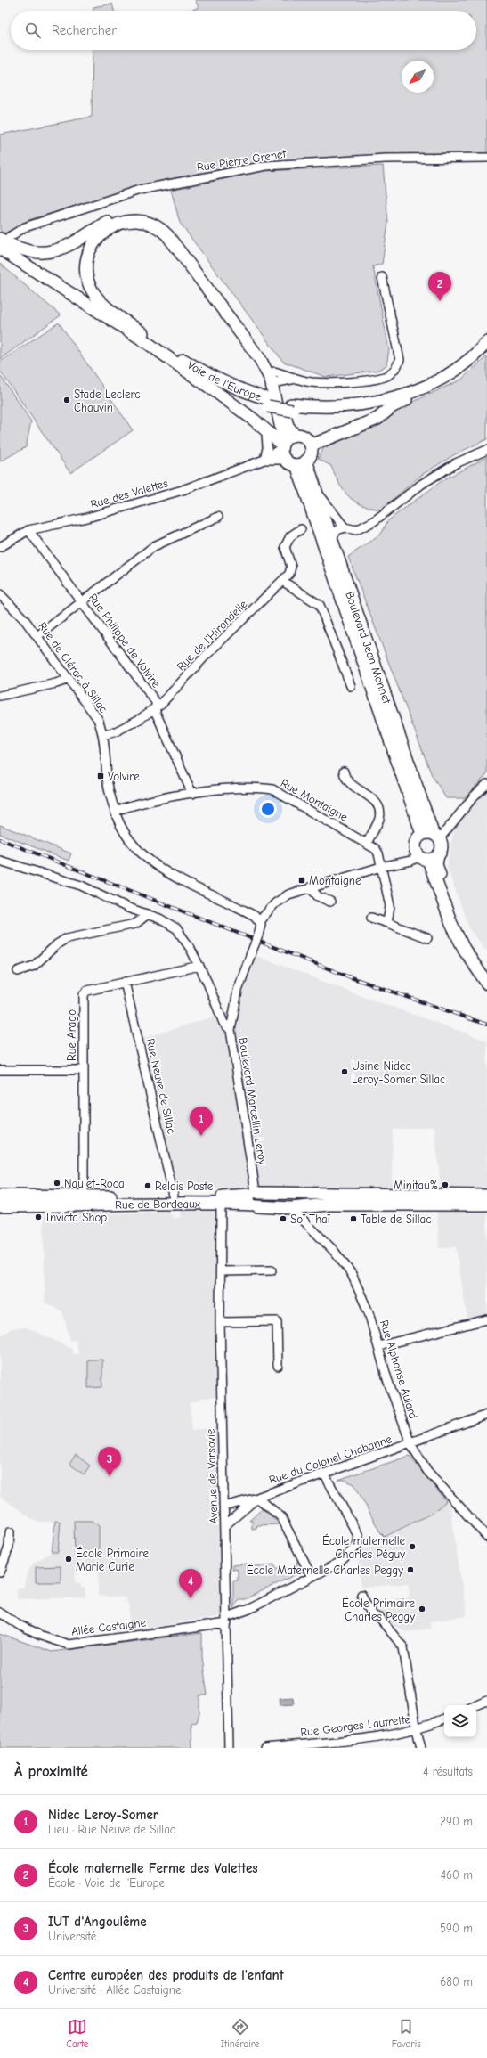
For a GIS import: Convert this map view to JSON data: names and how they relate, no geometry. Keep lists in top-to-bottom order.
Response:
{
  "streets": {
    "main road": ["Voie de l'Europe", "Boulevard Jean Monnet", "Rue de Bordeaux"],
    "street": [
      "Rue Pierre Grenet",
      "Rue des Valettes",
      "Rue de l'Hirondelle",
      "Rue Philippe de Volvire",
      "Rue de Clérac à Sillac",
      "Rue Montaigne",
      "Rue Arago",
      "Rue Neuve de Sillac",
      "Boulevard Marcellin Leroy",
      "Rue Alphonse Aulard",
      "Rue du Colonel Chabanne",
      "Avenue de Varsovie",
      "Allée Castaigne",
      "Rue Georges Lautrette"
    ]
  },
  "crossings": [
    ["Rue Pierre Grenet", "Voie de l'Europe"],
    ["Rue des Valettes", "Rue Philippe de Volvire"],
    ["Rue de l'Hirondelle", "Rue Philippe de Volvire"],
    ["Rue de l'Hirondelle", "Rue de Clérac à Sillac"],
    ["Rue Philippe de Volvire", "Rue Montaigne"],
    ["Rue de Clérac à Sillac", "Rue Montaigne"],
    ["Rue de Clérac à Sillac", "Boulevard Marcellin Leroy"],
    ["Rue Arago", "Rue Neuve de Sillac"],
    ["Rue Arago", "Rue de Bordeaux"],
    ["Rue Neuve de Sillac", "Rue de Bordeaux"],
    ["Boulevard Marcellin Leroy", "Rue de Bordeaux"],
    ["Rue de Bordeaux", "Rue Alphonse Aulard"],
    ["Rue de Bordeaux", "Avenue de Varsovie"],
    ["Rue Alphonse Aulard", "Rue du Colonel Chabanne"],
    ["Rue du Colonel Chabanne", "Avenue de Varsovie"],
    ["Rue du Colonel Chabanne", "Allée Castaigne"],
    ["Avenue de Varsovie", "Allée Castaigne"]
  ],
  "places": {
    "other": [
      "Stade Leclerc Chauvin",
      "Usine Nidec Leroy-Somer Sillac",
      "Naulet-Roca",
      "Minitau%",
      "Relais Poste",
      "Invicta Shop",
      "Soï Thaï",
      "Table de Sillac",
      "École maternelle Charles Péguy",
      "École Primaire Marie Curie",
      "École Maternelle Charles Peggy",
      "École Primaire Charles Peggy"
    ],
    "transit": ["Volvire", "Montaigne"]
  },
  "north": "bottom left",
  "page": {
    "search": "Rechercher",
    "pins": [
      "2",
      "1",
      "3",
      "4"
    ],
    "heading": ["À proximité", "4 résultats"],
    "list": [
      {
        "mark": "1",
        "name": "Nidec Leroy-Somer",
        "note": "Lieu · Rue Neuve de Sillac",
        "value": "290 m"
      },
      {
        "mark": "2",
        "name": "École maternelle Ferme des Valettes",
        "note": "École · Voie de l'Europe",
        "value": "460 m"
      },
      {
        "mark": "3",
        "name": "IUT d'Angoulême",
        "note": "Université",
        "value": "590 m"
      },
      {
        "mark": "4",
        "name": "Centre européen des produits de l'enfant",
        "note": "Université · Allée Castaigne",
        "value": "680 m"
      }
    ],
    "nav": ["Carte", "Itinéraire", "Favoris"]
  }
}
